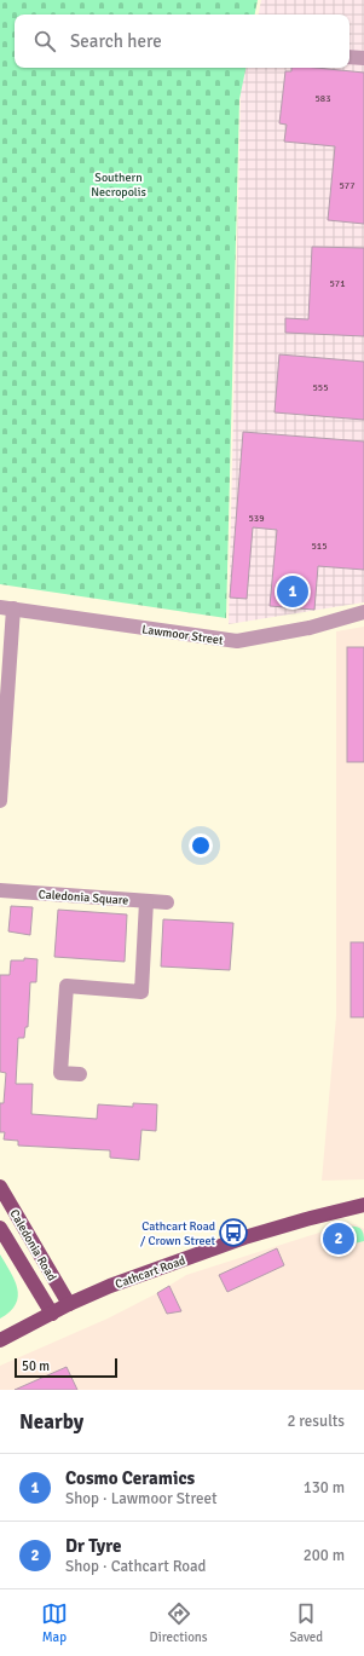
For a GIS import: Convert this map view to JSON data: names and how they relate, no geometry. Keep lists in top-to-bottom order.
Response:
{
  "streets": {
    "main road": ["Caledonia Road", "Cathcart Road"],
    "street": ["Lawmoor Street", "Caledonia Square"]
  },
  "crossings": [
    ["Caledonia Road", "Cathcart Road"]
  ],
  "parks": ["Southern Necropolis"],
  "places": {
    "bus stop": ["Cathcart Road / Crown Street"]
  },
  "house_numbers": [
    "583",
    "577",
    "571",
    "555",
    "539",
    "515"
  ],
  "scale_bar": "50 m",
  "page": {
    "search": "Search here",
    "pins": ["1", "2"],
    "scale": "50 m",
    "heading": ["Nearby", "2 results"],
    "list": [
      {
        "mark": "1",
        "name": "Cosmo Ceramics",
        "note": "Shop · Lawmoor Street",
        "value": "130 m"
      },
      {
        "mark": "2",
        "name": "Dr Tyre",
        "note": "Shop · Cathcart Road",
        "value": "200 m"
      }
    ],
    "nav": ["Map", "Directions", "Saved"]
  }
}
